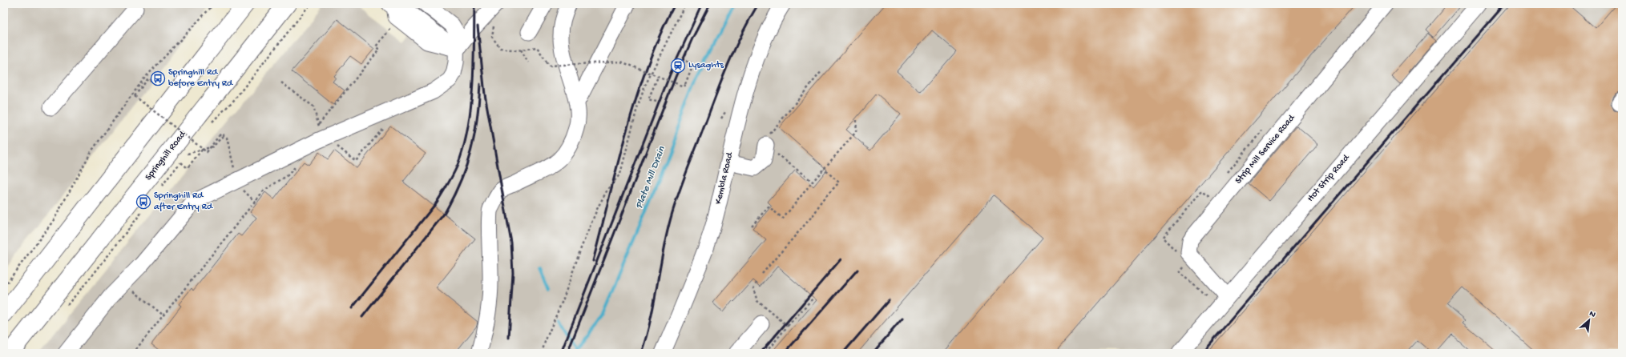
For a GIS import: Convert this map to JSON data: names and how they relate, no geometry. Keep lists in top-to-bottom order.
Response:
{
  "streets": {
    "main road": ["Springhill Road"],
    "street": ["Strip Mill Service Road", "Kembla Road", "Hot Strip Road"]
  },
  "crossings": [
    ["Strip Mill Service Road", "Hot Strip Road"]
  ],
  "water": ["Plate Mill Drain"],
  "places": {
    "station": ["Lysaghts"],
    "bus stop": ["Springhill Rd before Entry Rd", "Springhill Rd after Entry Rd"]
  },
  "north": "top right"
}
